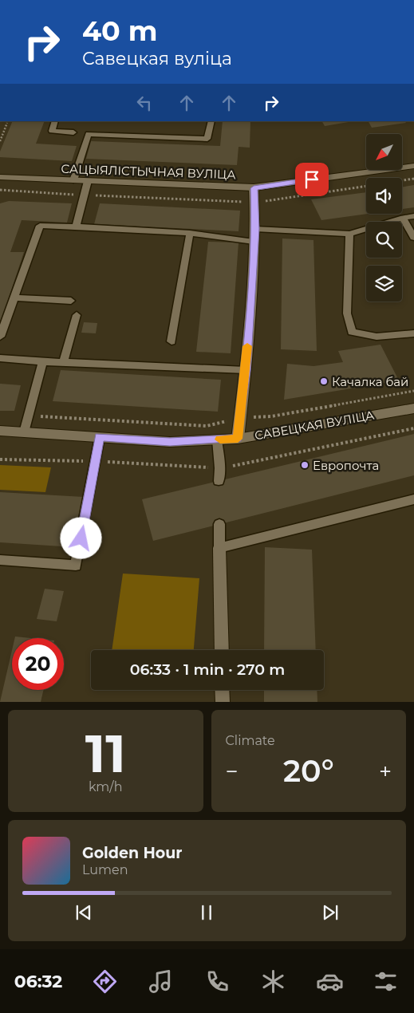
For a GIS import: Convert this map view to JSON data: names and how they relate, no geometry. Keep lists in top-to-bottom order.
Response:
{
  "streets": {
    "street": ["САЦЫЯЛІСТЫЧНАЯ ВУЛІЦА", "САВЕЦКАЯ ВУЛІЦА"]
  },
  "places": ["Качалка бай", "Европочта"],
  "north": "bottom left",
  "page": {
    "turn": ["40 m", "Савецкая вуліца"],
    "limit": "20",
    "trip": "06:33 · 1 min · 270 m",
    "tile": [
      ["11", "km/h"],
      "Climate"
    ],
    "heat": ["−", "20°", "+"],
    "song": ["Golden Hour", "Lumen"],
    "tabs": "06:32"
  }
}
